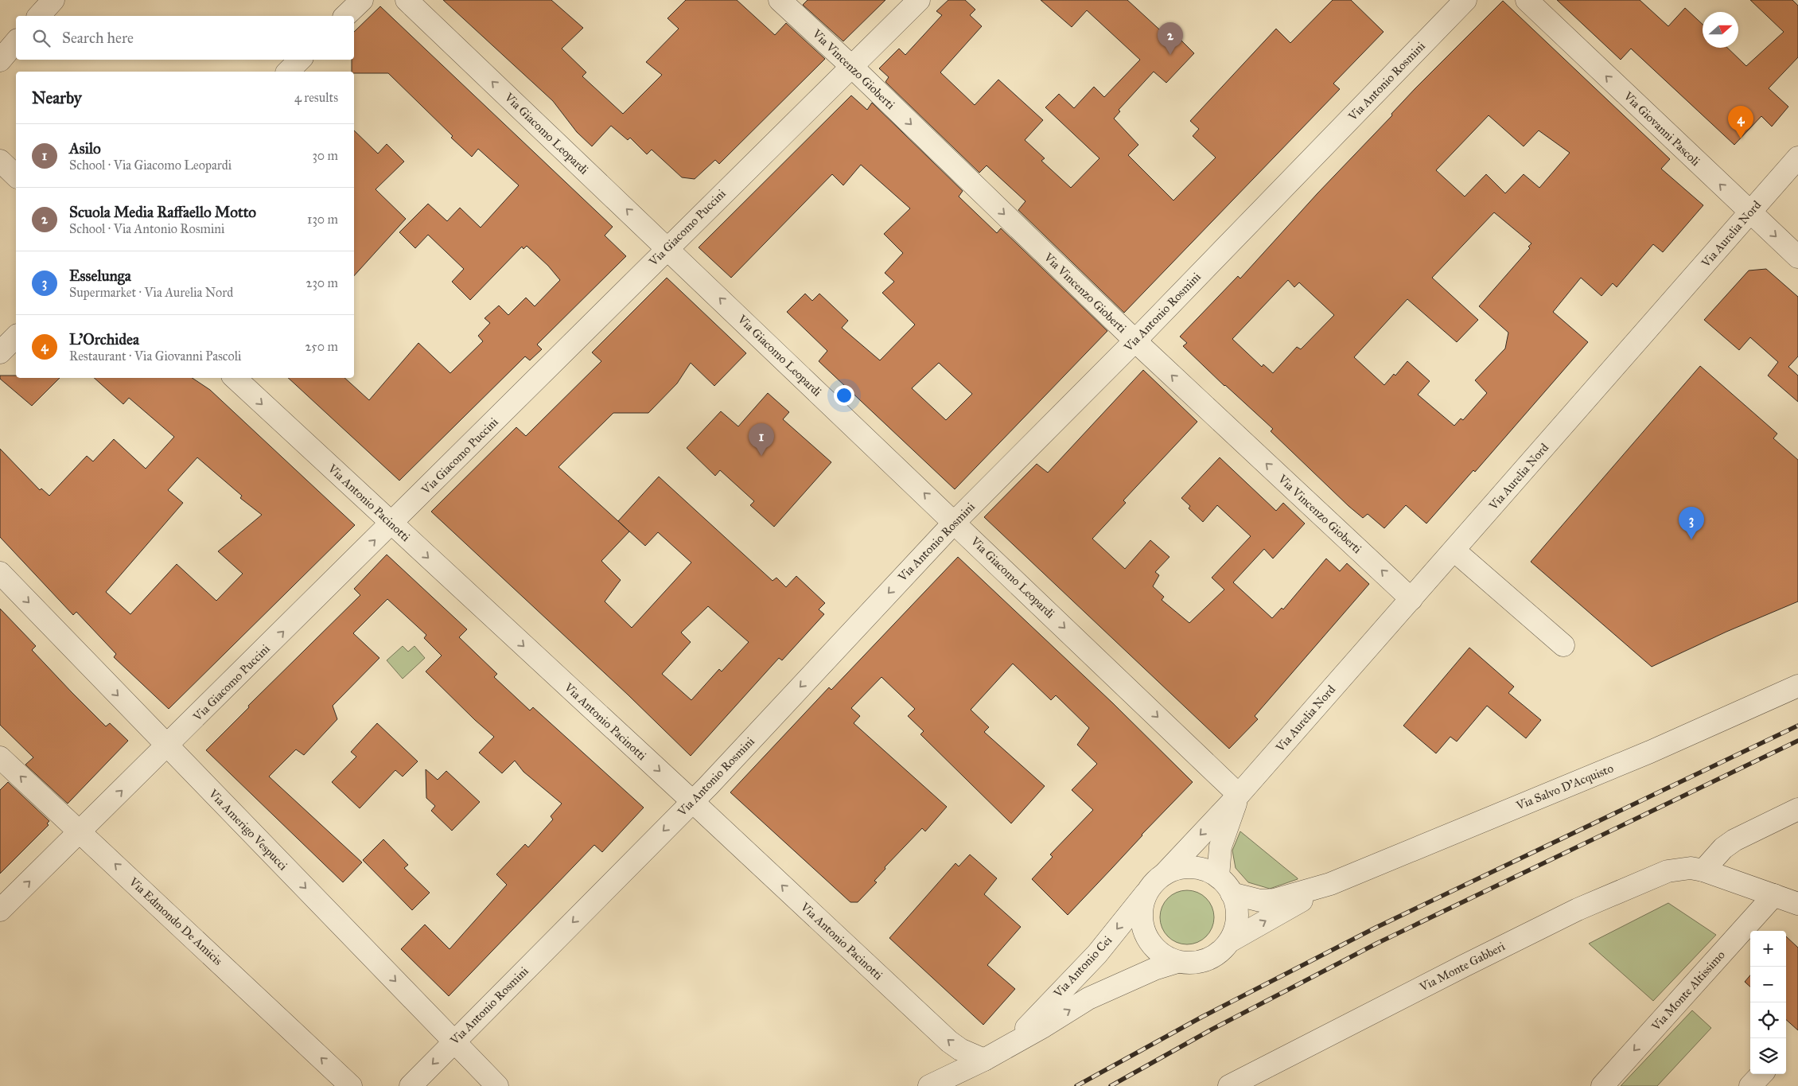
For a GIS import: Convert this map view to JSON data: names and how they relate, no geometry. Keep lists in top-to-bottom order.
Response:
{
  "streets": {
    "street": [
      "Via Vincenzo Gioberti",
      "Via Antonio Rosmini",
      "Via Giovanni Pascoli",
      "Via Giacomo Leopardi",
      "Via Giacomo Puccini",
      "Via Aurelia Nord",
      "Via Antonio Pacinotti",
      "Via Salvo D'Acquisto",
      "Via Amerigo Vespucci",
      "Via Edmondo De Amicis",
      "Via Antonio Cei",
      "Via Monte Gabberi",
      "Via Monte Altissimo"
    ]
  },
  "crossings": [
    ["Via Vincenzo Gioberti", "Via Antonio Rosmini"],
    ["Via Vincenzo Gioberti", "Via Giacomo Puccini"],
    ["Via Vincenzo Gioberti", "Via Aurelia Nord"],
    ["Via Antonio Rosmini", "Via Giacomo Leopardi"],
    ["Via Antonio Rosmini", "Via Antonio Pacinotti"],
    ["Via Antonio Rosmini", "Via Amerigo Vespucci"],
    ["Via Giovanni Pascoli", "Via Aurelia Nord"],
    ["Via Giacomo Leopardi", "Via Giacomo Puccini"],
    ["Via Giacomo Leopardi", "Via Aurelia Nord"],
    ["Via Giacomo Puccini", "Via Antonio Pacinotti"],
    ["Via Giacomo Puccini", "Via Amerigo Vespucci"],
    ["Via Giacomo Puccini", "Via Edmondo De Amicis"],
    ["Via Aurelia Nord", "Via Salvo D'Acquisto"],
    ["Via Aurelia Nord", "Via Antonio Cei"],
    ["Via Antonio Pacinotti", "Via Antonio Cei"],
    ["Via Salvo D'Acquisto", "Via Antonio Cei"],
    ["Via Monte Gabberi", "Via Monte Altissimo"]
  ],
  "one_way": [
    "Via Antonio Rosmini",
    "Via Giacomo Puccini",
    "Via Amerigo Vespucci",
    "Via Edmondo De Amicis",
    "Via Monte Altissimo"
  ],
  "north": "right",
  "page": {
    "search": "Search here",
    "pins": [
      "2",
      "4",
      "1",
      "3"
    ],
    "heading": ["Nearby", "4 results"],
    "list": [
      {
        "mark": "1",
        "name": "Asilo",
        "note": "School · Via Giacomo Leopardi",
        "value": "30 m"
      },
      {
        "mark": "2",
        "name": "Scuola Media Raffaello Motto",
        "note": "School · Via Antonio Rosmini",
        "value": "130 m"
      },
      {
        "mark": "3",
        "name": "Esselunga",
        "note": "Supermarket · Via Aurelia Nord",
        "value": "230 m"
      },
      {
        "mark": "4",
        "name": "L'Orchidea",
        "note": "Restaurant · Via Giovanni Pascoli",
        "value": "250 m"
      }
    ],
    "map_buttons": ["+", "−"]
  }
}
